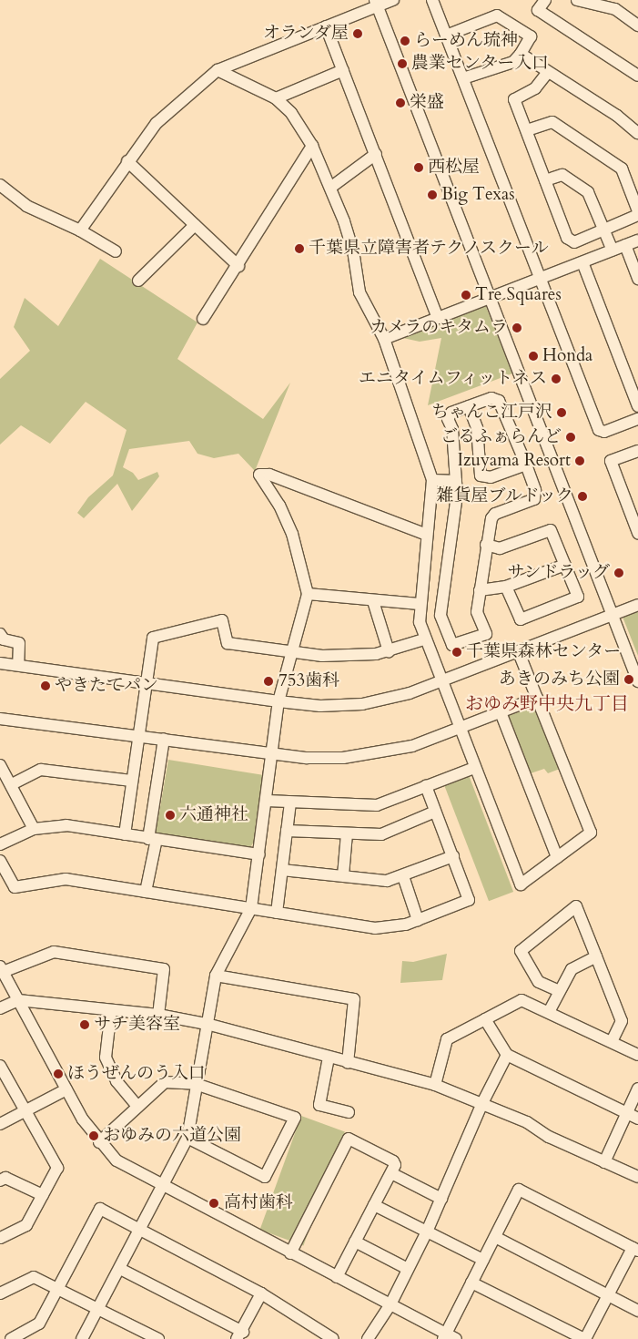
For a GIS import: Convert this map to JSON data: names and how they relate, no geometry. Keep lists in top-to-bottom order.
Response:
{
  "districts": ["おゆみ野中央九丁目"],
  "places": [
    "オランダ屋",
    "らーめん琉神",
    "農業センター入口",
    "栄盛",
    "西松屋",
    "Big Texas",
    "千葉県立障害者テクノスクール",
    "Tre Squares",
    "カメラのキタムラ",
    "Honda",
    "エニタイムフィットネス",
    "ちゃんこ江戸沢",
    "ごるふぁらんど",
    "Izuyama Resort",
    "雑貨屋ブルドック",
    "サンドラッグ",
    "千葉県森林センター",
    "あきのみち公園",
    "753歯科",
    "やきたてパン",
    "六通神社",
    "サチ美容室",
    "ほうぜんのう入口",
    "おゆみの六道公園",
    "高村歯科"
  ]
}
